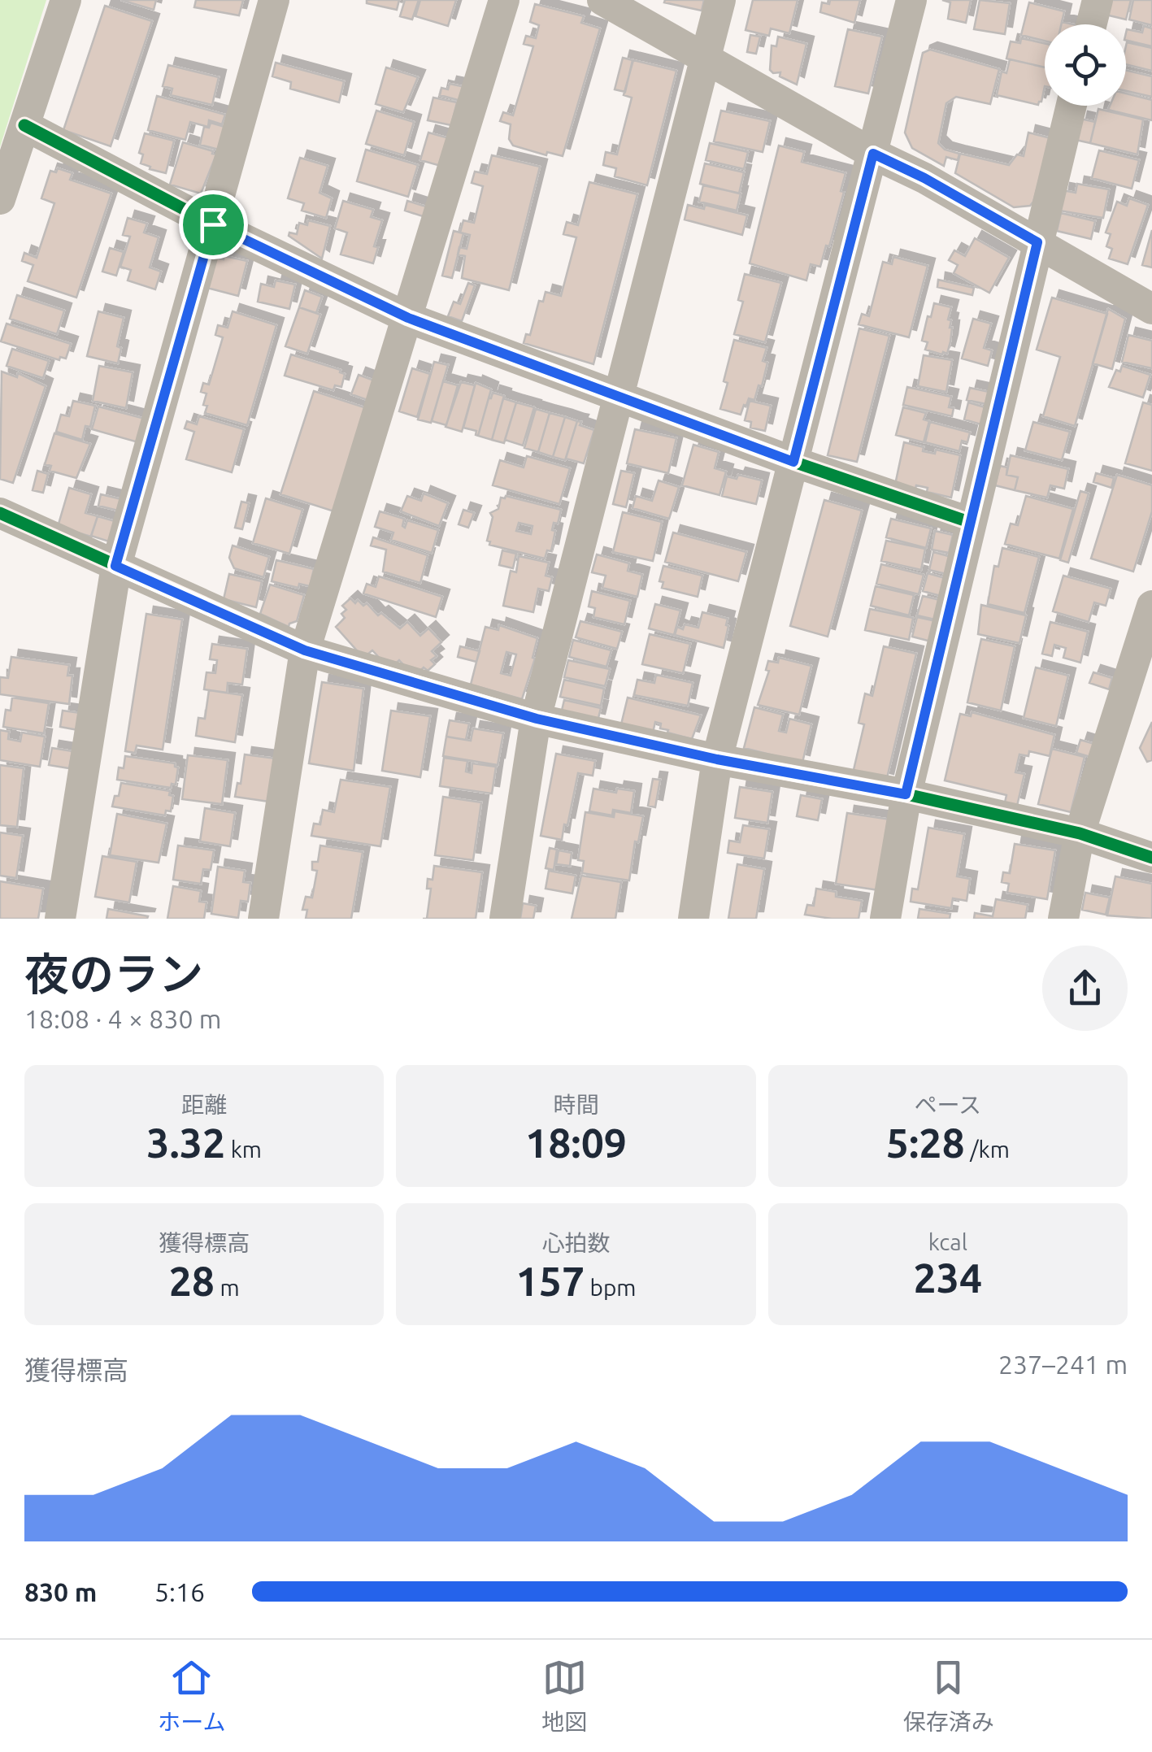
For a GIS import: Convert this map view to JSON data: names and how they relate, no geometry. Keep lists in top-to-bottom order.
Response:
{
  "page": {
    "heading": ["夜のラン", "18:08 · 4 × 830 m"],
    "stats": [
      ["距離", "3.32 km"],
      ["時間", "18:09"],
      ["ペース", "5:28 /km"],
      ["獲得標高", "28 m"],
      ["心拍数", "157 bpm"],
      ["kcal", "234"]
    ],
    "chart": ["獲得標高", "237–241 m"],
    "list": [
      {
        "name": "830 m",
        "note": "5:16"
      }
    ],
    "tabs": ["ホーム", "地図", "保存済み"]
  }
}
